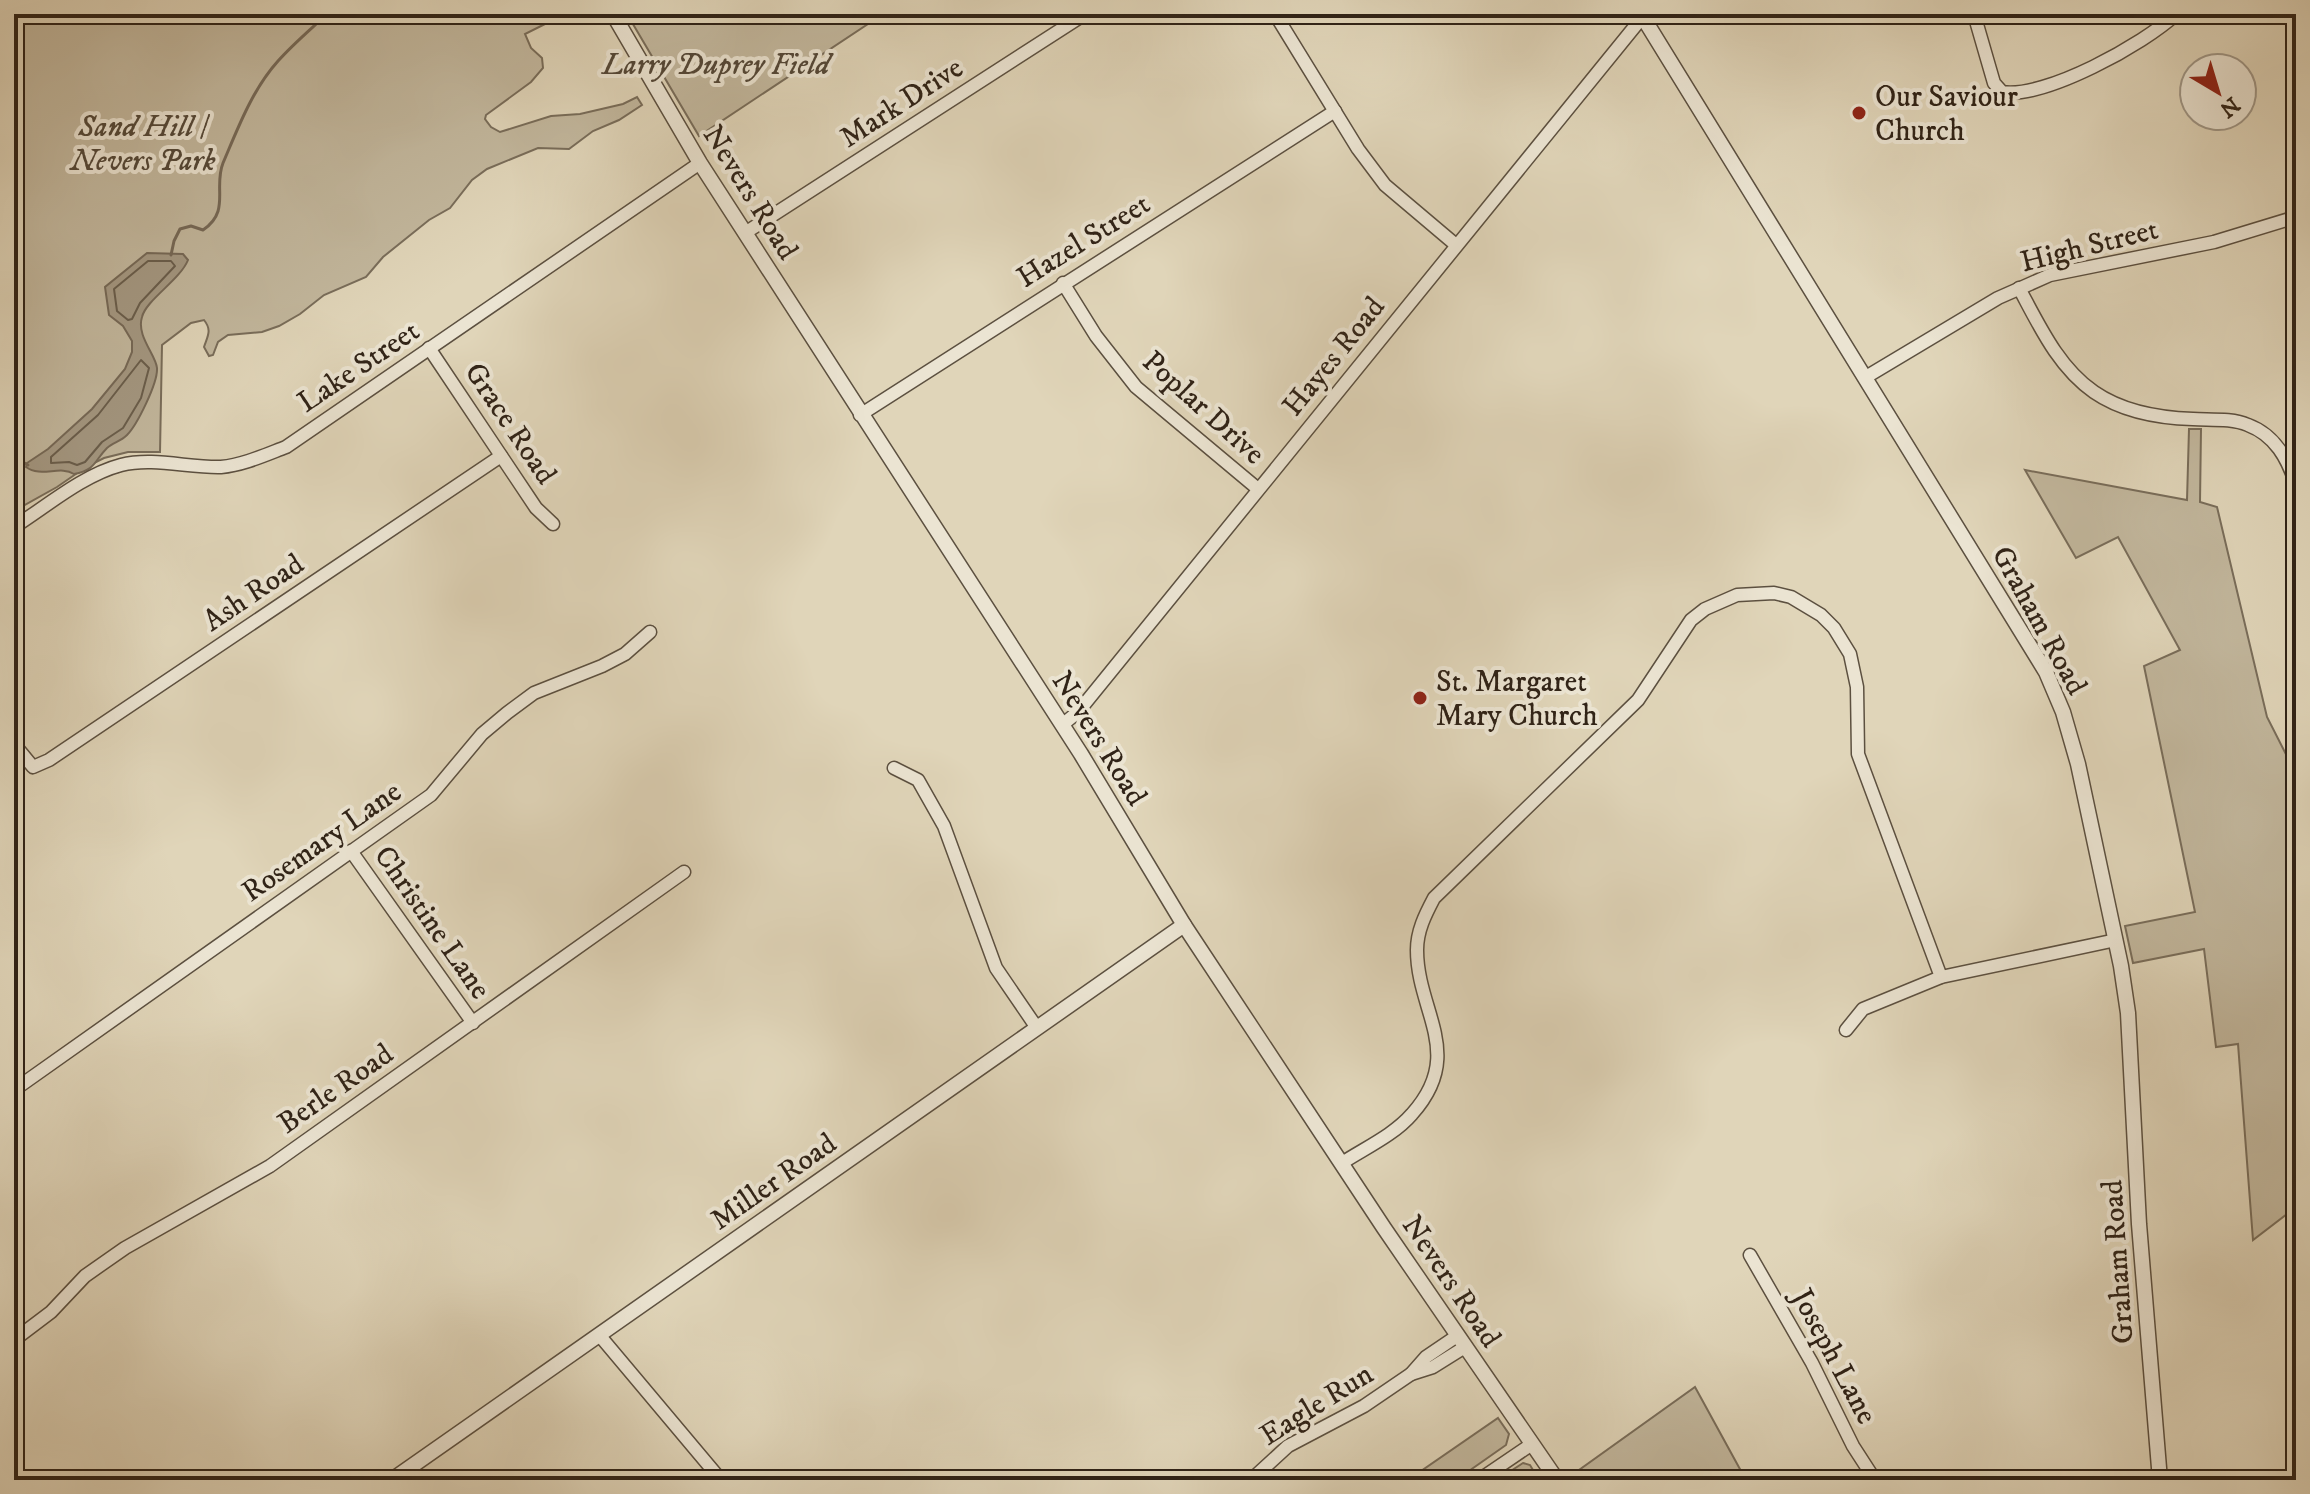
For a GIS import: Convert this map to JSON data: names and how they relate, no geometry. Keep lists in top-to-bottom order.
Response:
{
  "streets": {
    "street": [
      "Mark Drive",
      "Nevers Road",
      "Hazel Street",
      "High Street",
      "Hayes Road",
      "Lake Street",
      "Poplar Drive",
      "Grace Road",
      "Ash Road",
      "Graham Road",
      "Rosemary Lane",
      "Christine Lane",
      "Berle Road",
      "Miller Road",
      "Joseph Lane",
      "Eagle Run"
    ]
  },
  "crossings": [
    ["Mark Drive", "Nevers Road"],
    ["Nevers Road", "Hazel Street"],
    ["Nevers Road", "Hayes Road"],
    ["Nevers Road", "Lake Street"],
    ["Nevers Road", "Miller Road"],
    ["Nevers Road", "Eagle Run"],
    ["Hazel Street", "Poplar Drive"],
    ["High Street", "Graham Road"],
    ["Hayes Road", "Poplar Drive"],
    ["Hayes Road", "Graham Road"],
    ["Lake Street", "Grace Road"],
    ["Grace Road", "Ash Road"],
    ["Rosemary Lane", "Christine Lane"],
    ["Christine Lane", "Berle Road"]
  ],
  "parks": ["Larry Duprey Field", "Sand Hill / Nevers Park"],
  "places": ["Our Saviour Church", "St. Margaret Mary Church"],
  "north": "bottom right"
}
